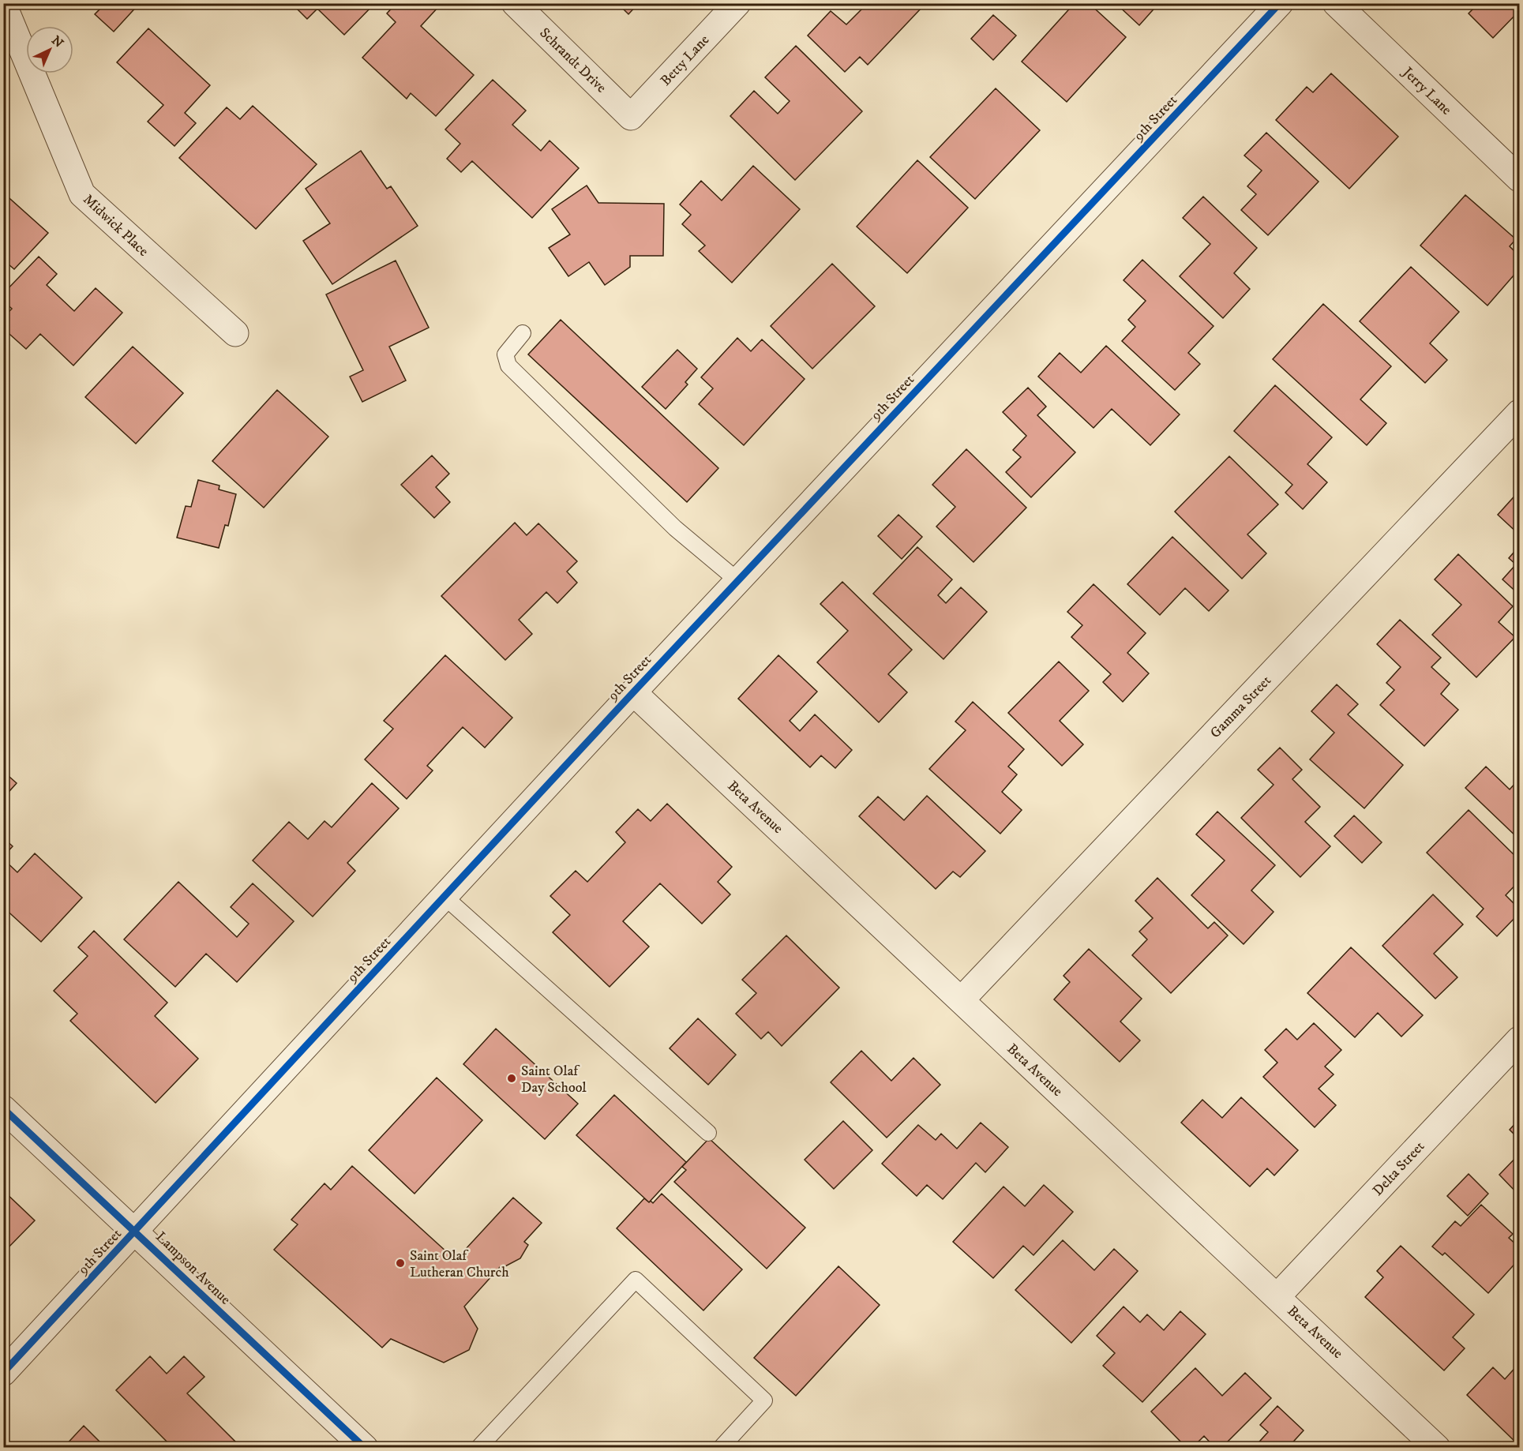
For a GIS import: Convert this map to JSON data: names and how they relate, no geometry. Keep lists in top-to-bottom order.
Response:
{
  "streets": {
    "street": [
      "Schrandt Drive",
      "Betty Lane",
      "Jerry Lane",
      "9th Street",
      "Midwick Place",
      "Gamma Street",
      "Beta Avenue",
      "Delta Street",
      "Lampson Avenue"
    ]
  },
  "crossings": [
    ["Schrandt Drive", "Betty Lane"],
    ["9th Street", "Beta Avenue"],
    ["9th Street", "Lampson Avenue"],
    ["Gamma Street", "Beta Avenue"],
    ["Beta Avenue", "Delta Street"]
  ],
  "places": ["Saint Olaf Day School", "Saint Olaf Lutheran Church"],
  "north": "top right"
}
